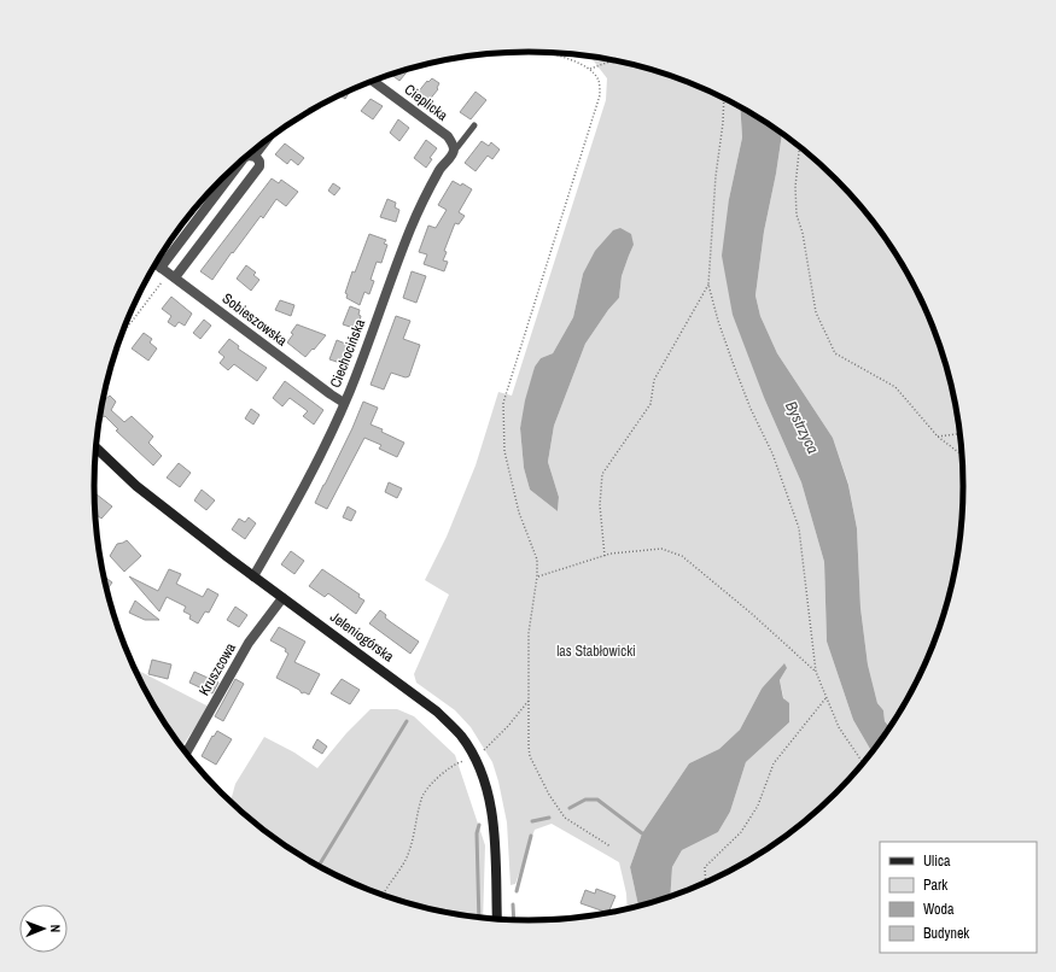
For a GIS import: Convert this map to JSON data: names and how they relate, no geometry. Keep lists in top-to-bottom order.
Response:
{
  "streets": {
    "street": [
      "Cieplicka",
      "Sobieszowska",
      "Ciechocińska",
      "Jeleniogórska",
      "Kruszcowa"
    ]
  },
  "crossings": [
    ["Cieplicka", "Ciechocińska"],
    ["Sobieszowska", "Ciechocińska"],
    ["Ciechocińska", "Jeleniogórska"],
    ["Jeleniogórska", "Kruszcowa"]
  ],
  "water": ["Bystrzyca"],
  "parks": ["las Stabłowicki"],
  "legend": [
    "Ulica",
    "Park",
    "Woda",
    "Budynek"
  ],
  "north": "right"
}
